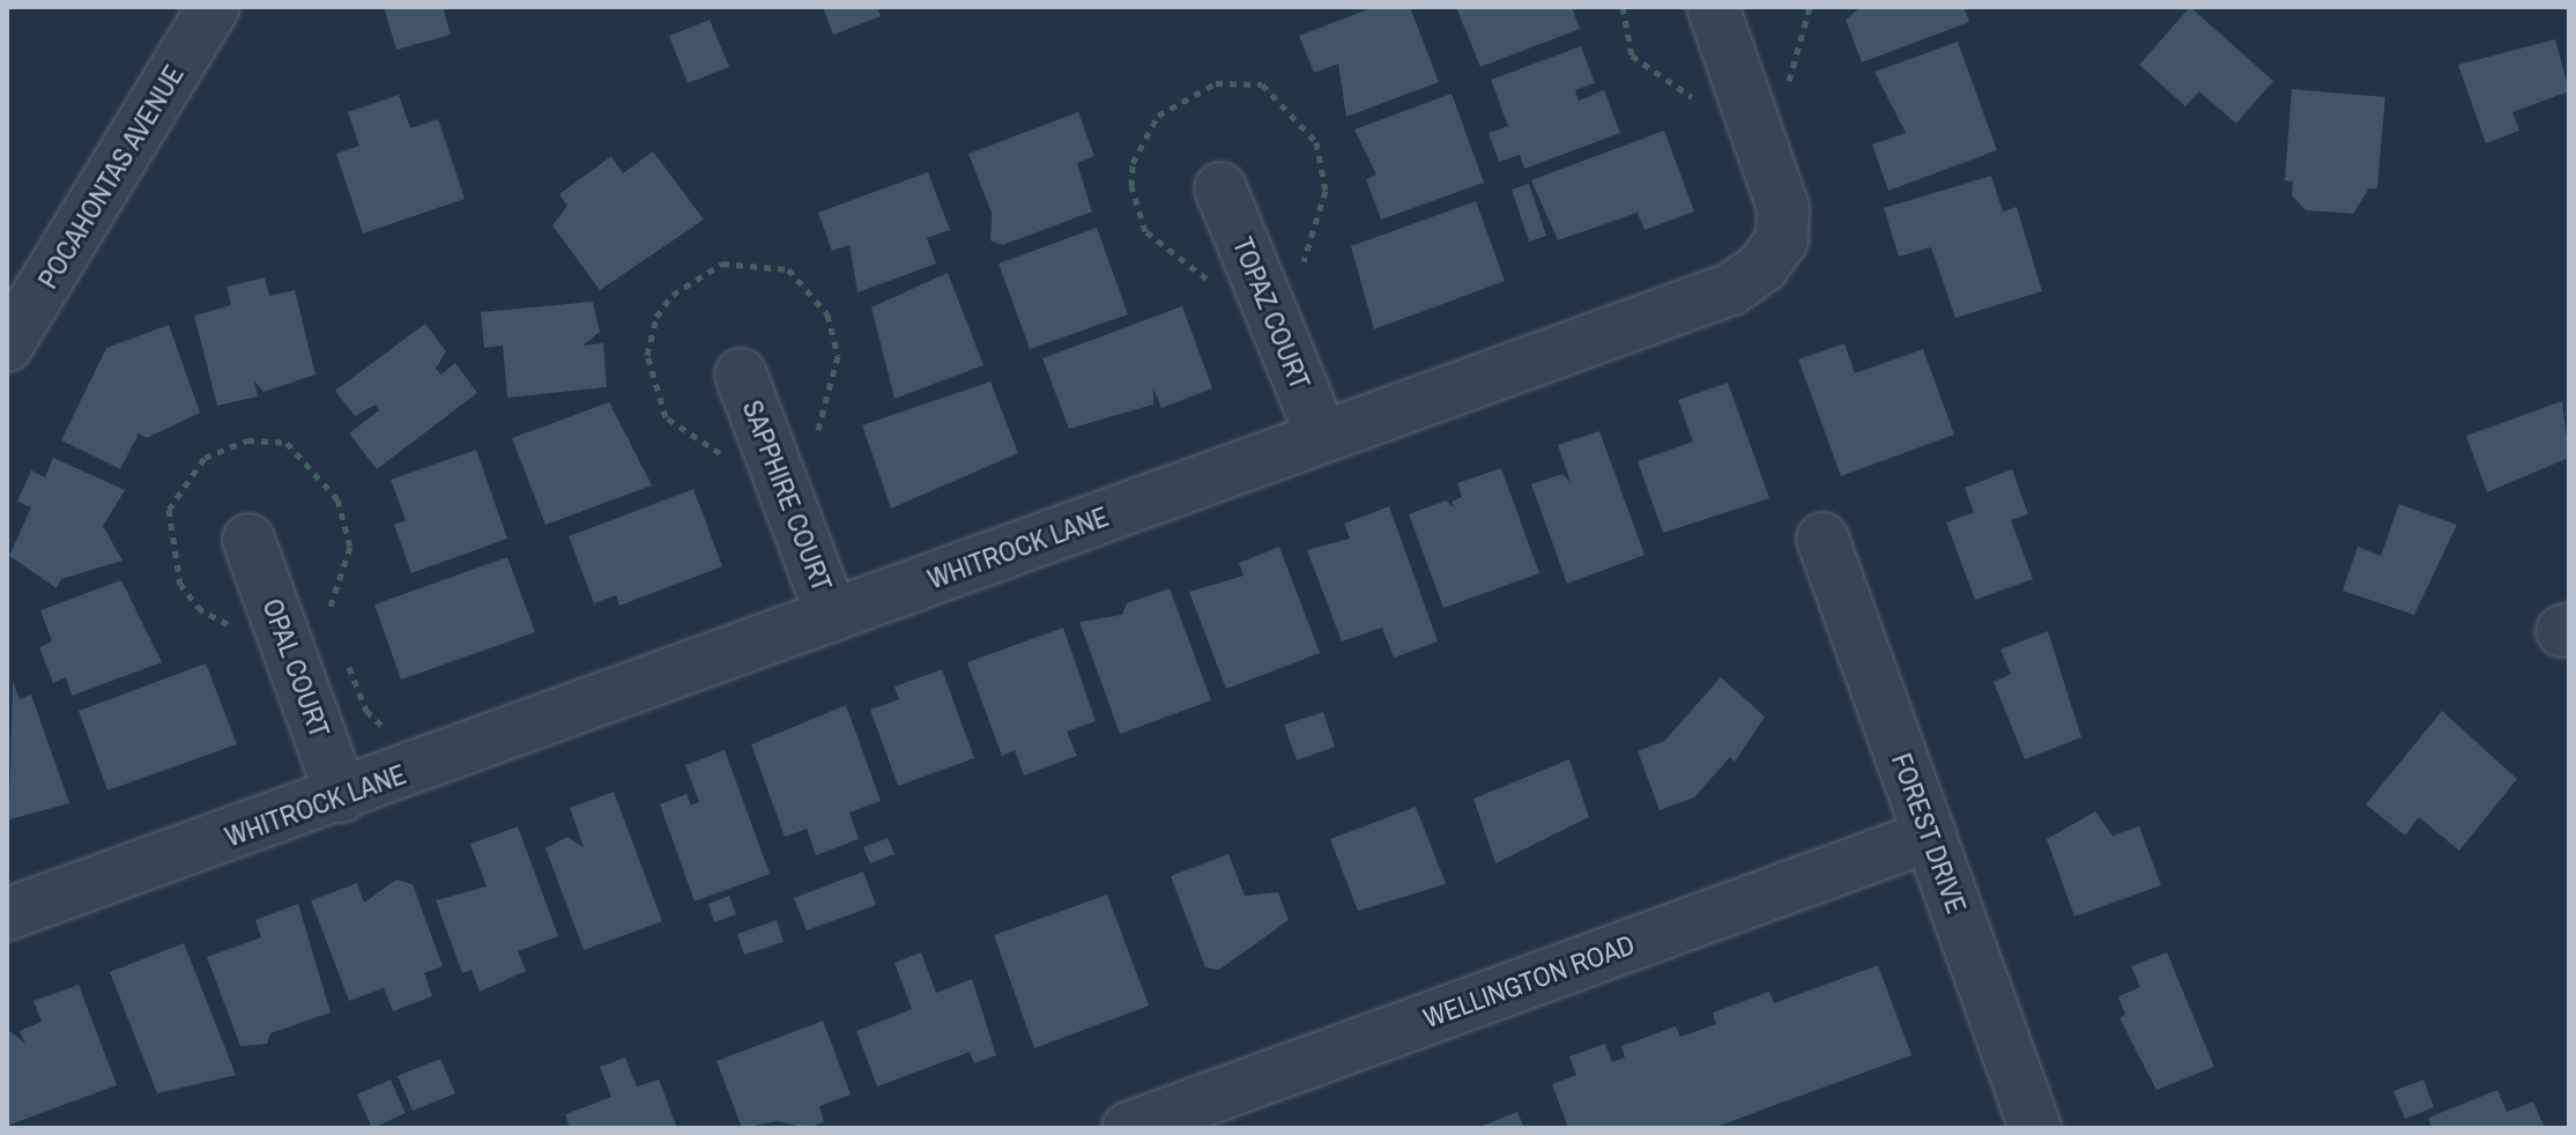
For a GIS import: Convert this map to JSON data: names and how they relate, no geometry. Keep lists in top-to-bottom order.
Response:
{
  "streets": {
    "street": [
      "POCAHONTAS AVENUE",
      "TOPAZ COURT",
      "SAPPHIRE COURT",
      "WHITROCK LANE",
      "OPAL COURT",
      "FOREST DRIVE",
      "WELLINGTON ROAD"
    ]
  },
  "crossings": [
    ["TOPAZ COURT", "WHITROCK LANE"],
    ["SAPPHIRE COURT", "WHITROCK LANE"],
    ["WHITROCK LANE", "OPAL COURT"],
    ["FOREST DRIVE", "WELLINGTON ROAD"]
  ]
}
